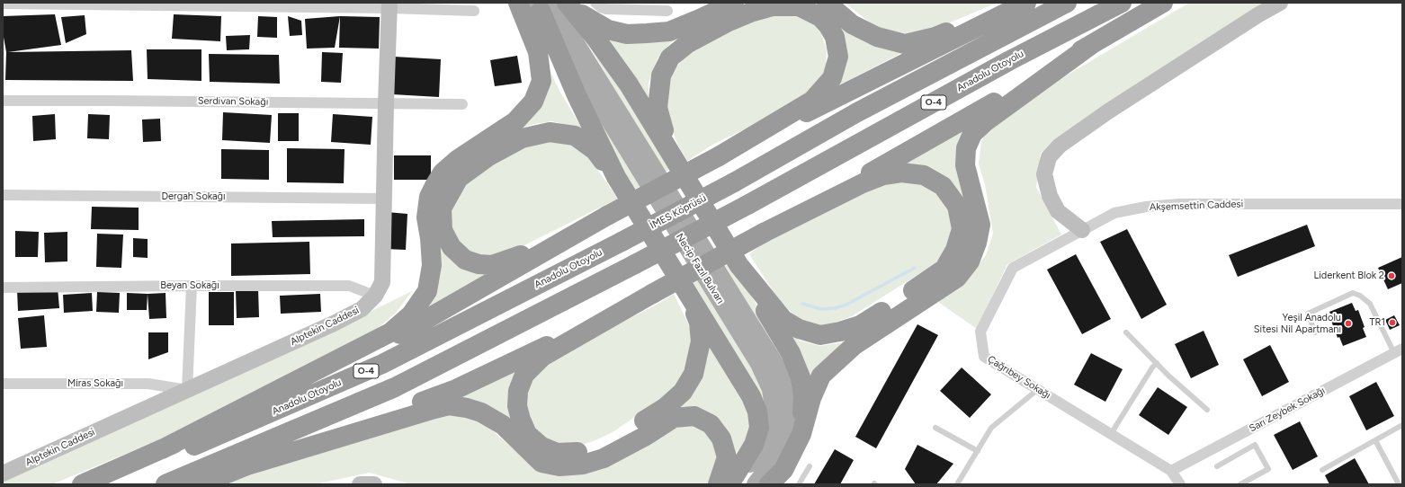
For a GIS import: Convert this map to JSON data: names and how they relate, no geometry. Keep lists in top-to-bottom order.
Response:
{
  "streets": {
    "highway": ["Anadolu Otoyolu", "O-4", "İMES Köprüsü"],
    "main road": ["Necip Fazıl Bulvarı", "Alptekin Caddesi"],
    "street": [
      "Serdivan Sokağı",
      "Dergah Sokağı",
      "Akşemsettin Caddesi",
      "Beyan Sokağı",
      "Çağrıbey Sokağı",
      "Miras Sokağı",
      "Sarı Zeybek Sokağı"
    ]
  },
  "crossings": [
    ["Anadolu Otoyolu", "İMES Köprüsü"],
    ["Serdivan Sokağı", "Alptekin Caddesi"],
    ["Dergah Sokağı", "Alptekin Caddesi"],
    ["Akşemsettin Caddesi", "Çağrıbey Sokağı"],
    ["Beyan Sokağı", "Alptekin Caddesi"],
    ["Alptekin Caddesi", "Miras Sokağı"],
    ["Çağrıbey Sokağı", "Sarı Zeybek Sokağı"]
  ],
  "places": ["Liderkent Blok 2", "TR1", "Yeşil Anadolu Sitesi Nil Apartmanı"]
}
